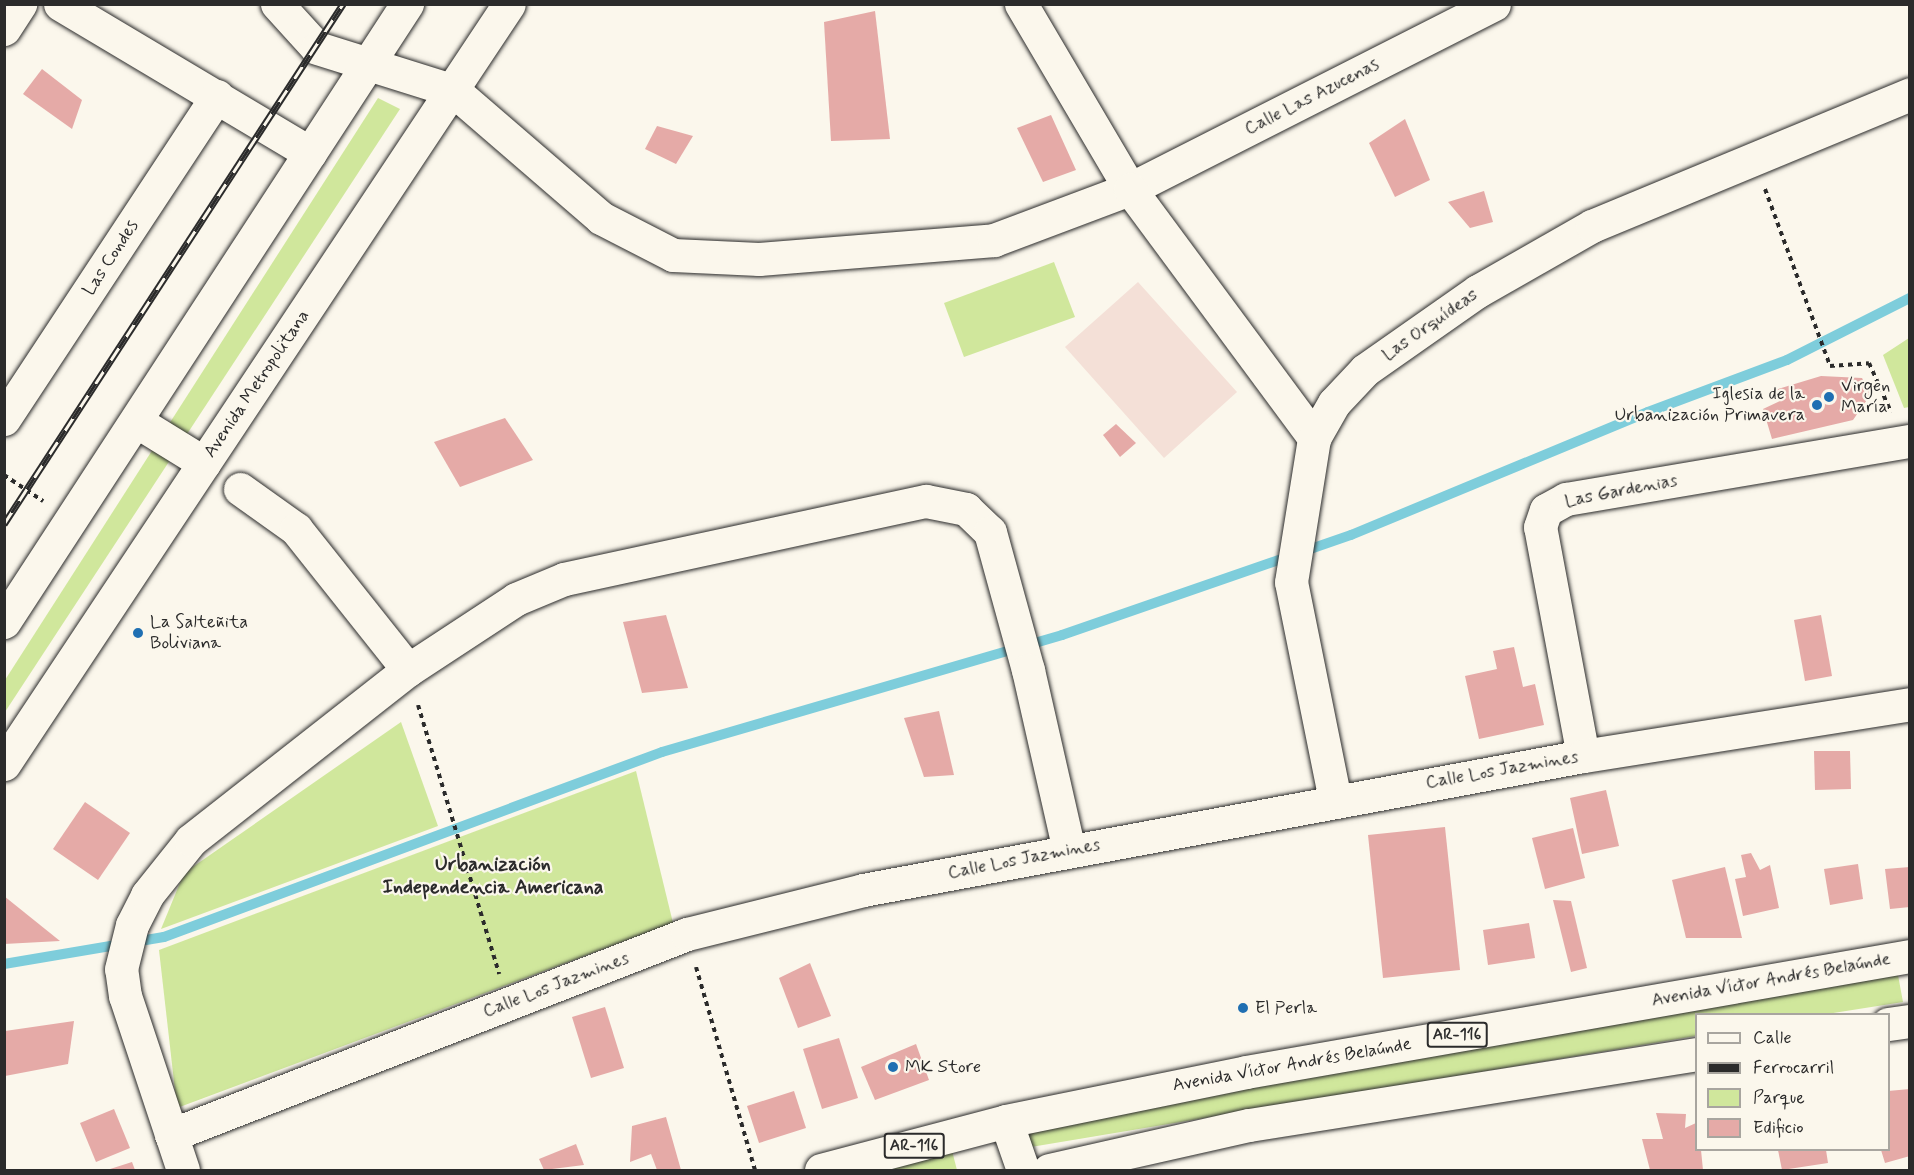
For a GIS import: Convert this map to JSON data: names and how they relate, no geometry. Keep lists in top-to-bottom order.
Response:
{
  "streets": {
    "street": [
      "Calle Las Azucenas",
      "Las Condes",
      "Las Orquídeas",
      "Avenida Metropolitana",
      "Las Gardenias",
      "Calle Los Jazmines",
      "Avenida Víctor Andrés Belaúnde",
      "AR-116"
    ]
  },
  "crossings": [
    ["Calle Las Azucenas", "Avenida Metropolitana"],
    ["Las Orquídeas", "Calle Los Jazmines"],
    ["Las Gardenias", "Calle Los Jazmines"]
  ],
  "districts": ["Urbanización Independencia Americana"],
  "places": [
    "Virgen María",
    "Iglesia de la Urbanización Primavera",
    "La Salteñita Boliviana",
    "El Perla",
    "MK Store"
  ],
  "legend": [
    "Calle",
    "Ferrocarril",
    "Parque",
    "Edificio"
  ]
}
